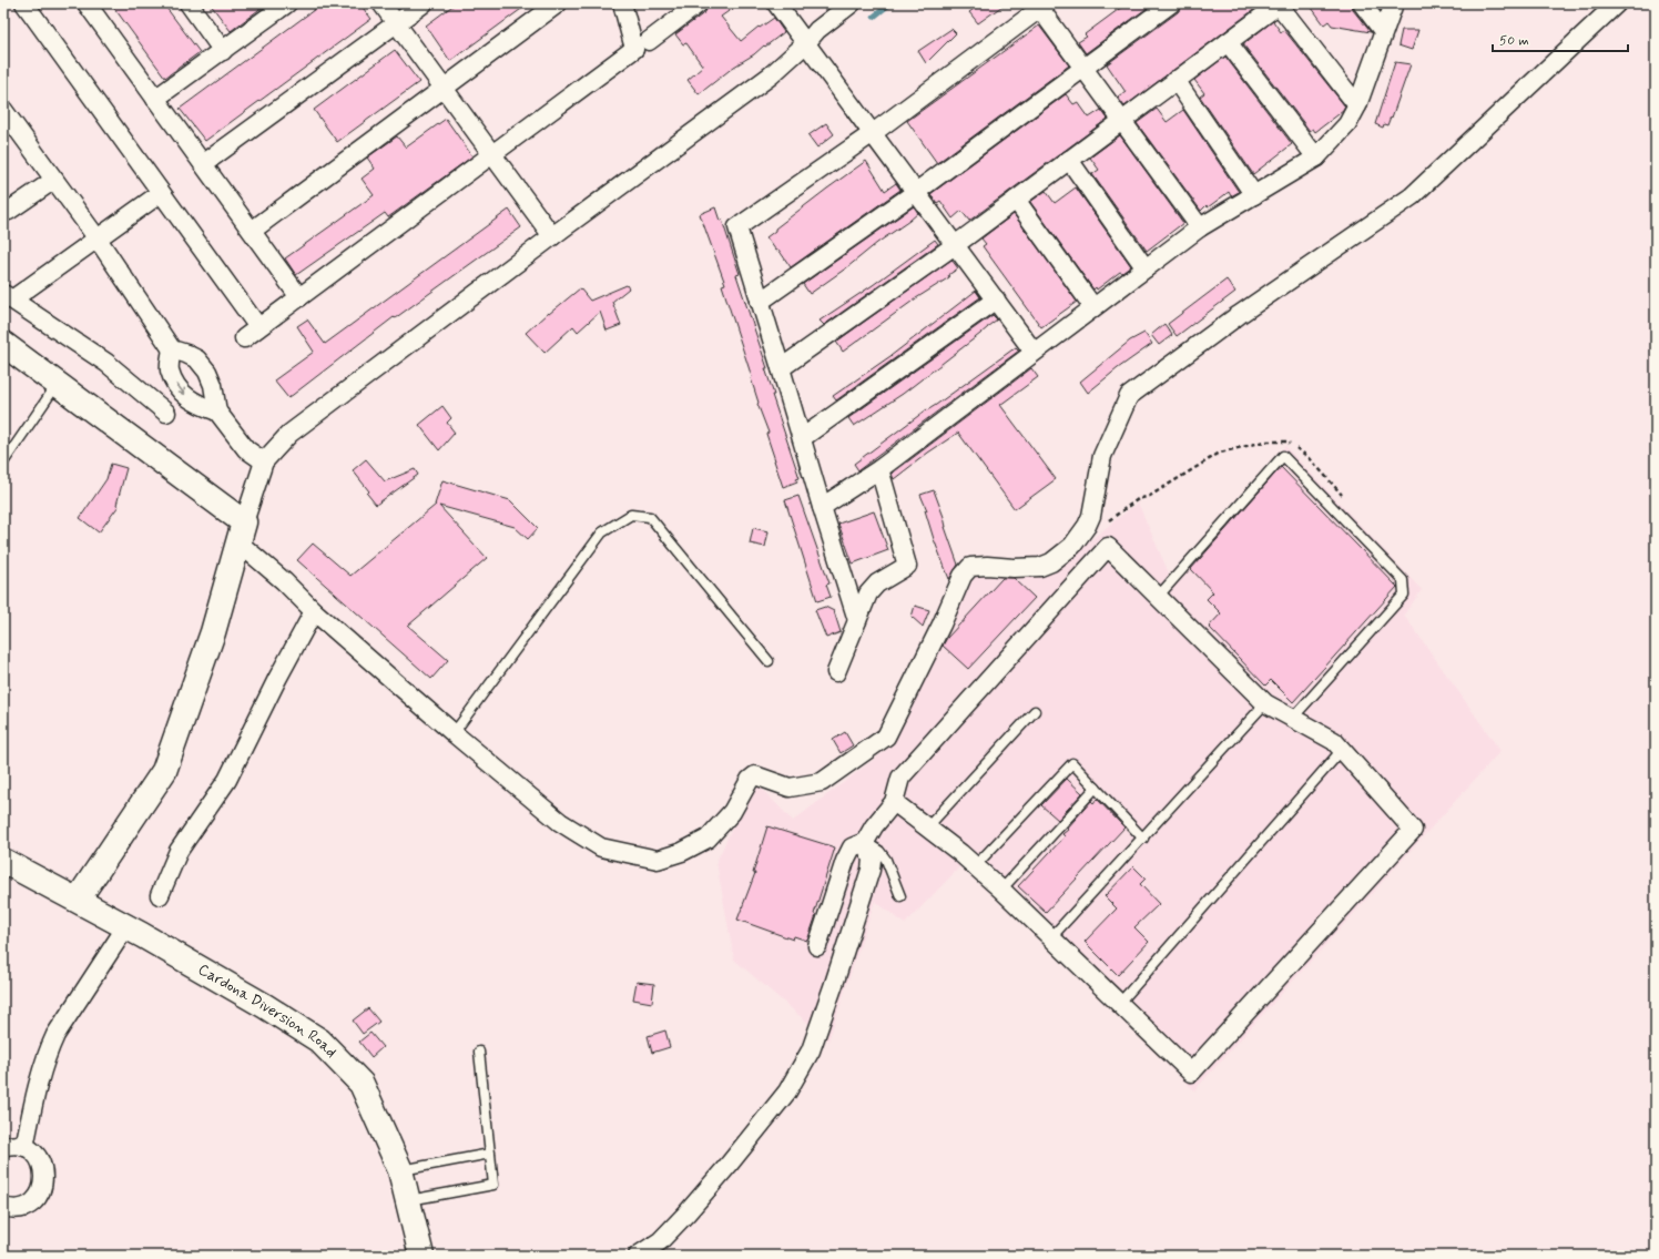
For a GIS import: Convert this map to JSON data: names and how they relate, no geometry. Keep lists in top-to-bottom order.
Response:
{
  "streets": {
    "street": ["Cardona Diversion Road"]
  },
  "scale_bar": "50 m"
}
